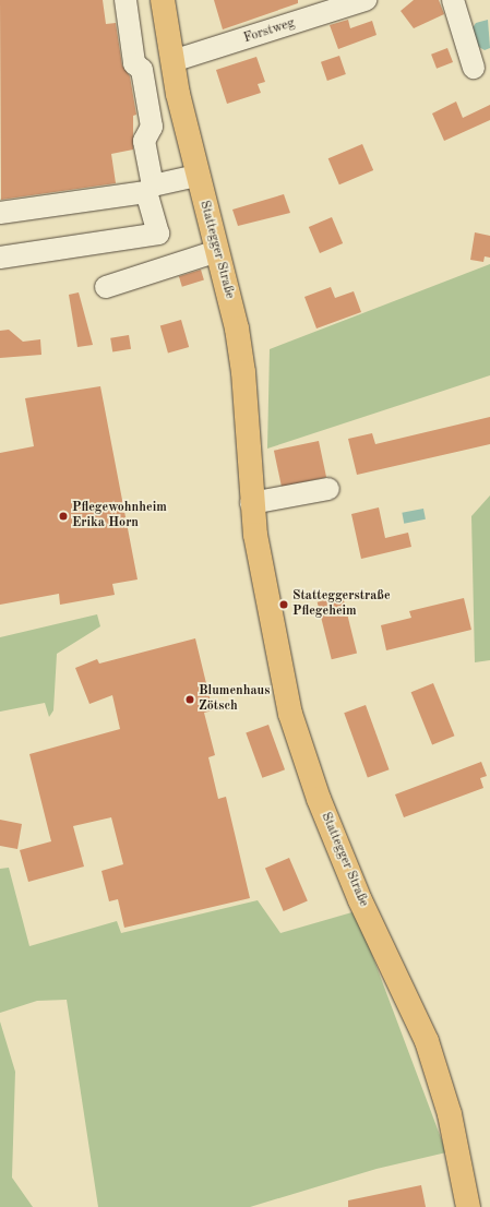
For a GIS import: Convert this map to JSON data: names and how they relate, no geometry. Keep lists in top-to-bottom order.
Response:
{
  "streets": {
    "main road": ["Stattegger Straße"],
    "street": ["Forstweg"]
  },
  "crossings": [
    ["Forstweg", "Stattegger Straße"]
  ],
  "places": ["Pflegewohnheim Erika Horn", "Statteggerstraße Pflegeheim", "Blumenhaus Zötsch"]
}
